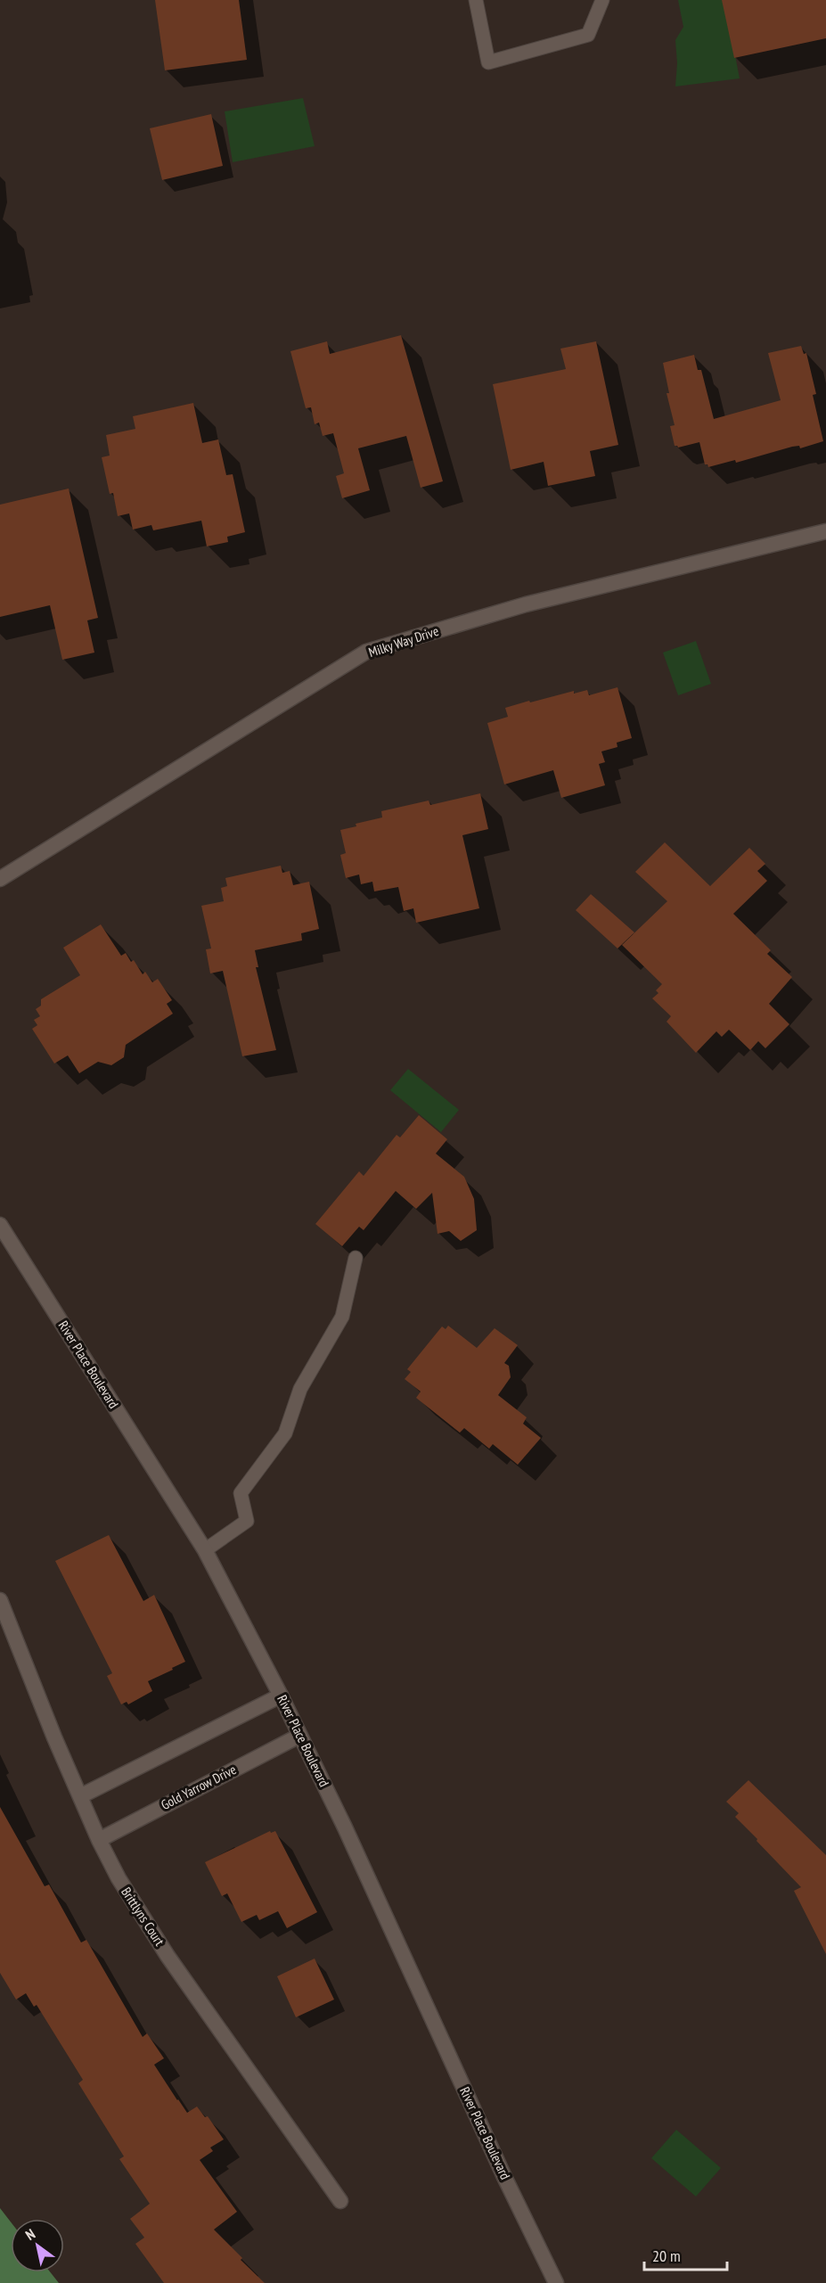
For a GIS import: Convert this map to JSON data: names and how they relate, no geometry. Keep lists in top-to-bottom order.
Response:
{
  "streets": {
    "street": [
      "Milky Way Drive",
      "River Place Boulevard",
      "Gold Yarrow Drive",
      "Brittlyns Court"
    ]
  },
  "crossings": [
    ["River Place Boulevard", "Gold Yarrow Drive"],
    ["Gold Yarrow Drive", "Brittlyns Court"]
  ],
  "scale_bar": "20 m",
  "north": "top left"
}
